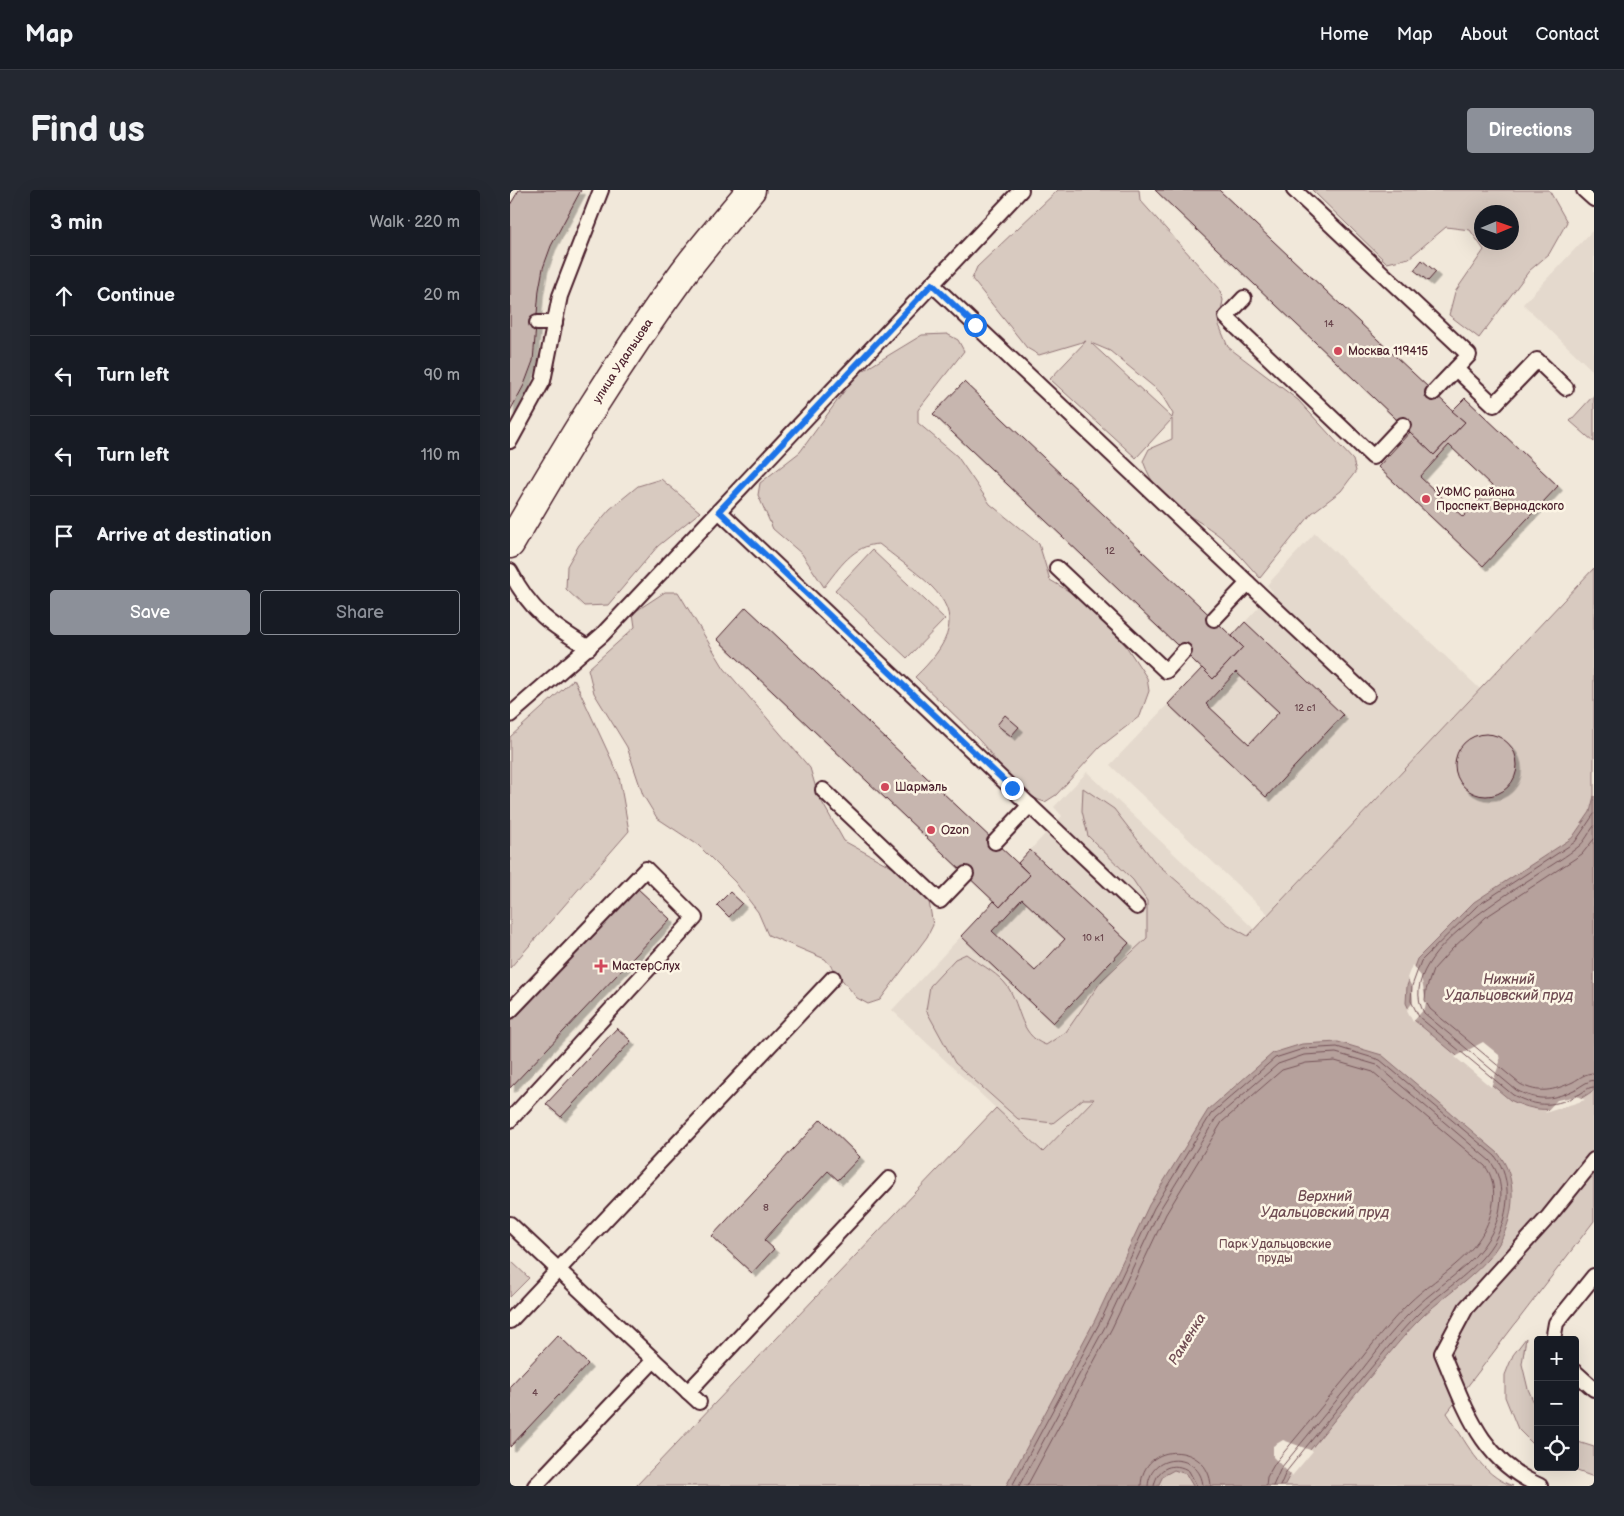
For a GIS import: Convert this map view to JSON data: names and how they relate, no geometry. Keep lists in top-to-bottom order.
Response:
{
  "streets": {
    "street": ["улица Удальцова"]
  },
  "water": ["Нижний Удальцовский пруд", "Верхний Удальцовский пруд", "Раменка"],
  "parks": ["Парк Удальцовские пруды"],
  "places": {
    "other": [
      "Москва 119415",
      "УФМС района Проспект Вернадского",
      "Шармэль",
      "Ozon"
    ],
    "health": ["МастерСлух"]
  },
  "house_numbers": [
    "14",
    "12",
    "12 с1",
    "10 к1",
    "8",
    "4"
  ],
  "north": "right",
  "page": {
    "header": "Map",
    "nav": [
      "Home",
      "Map",
      "About",
      "Contact"
    ],
    "buttons": [
      "Directions",
      ["Save", "Share"]
    ],
    "title": "Find us",
    "heading": ["3 min", "Walk · 220 m"],
    "list": [
      ["Continue", "20 m"],
      ["Turn left", "90 m"],
      ["Turn left", "110 m"],
      "Arrive at destination"
    ],
    "map_buttons": ["+", "−"]
  }
}
